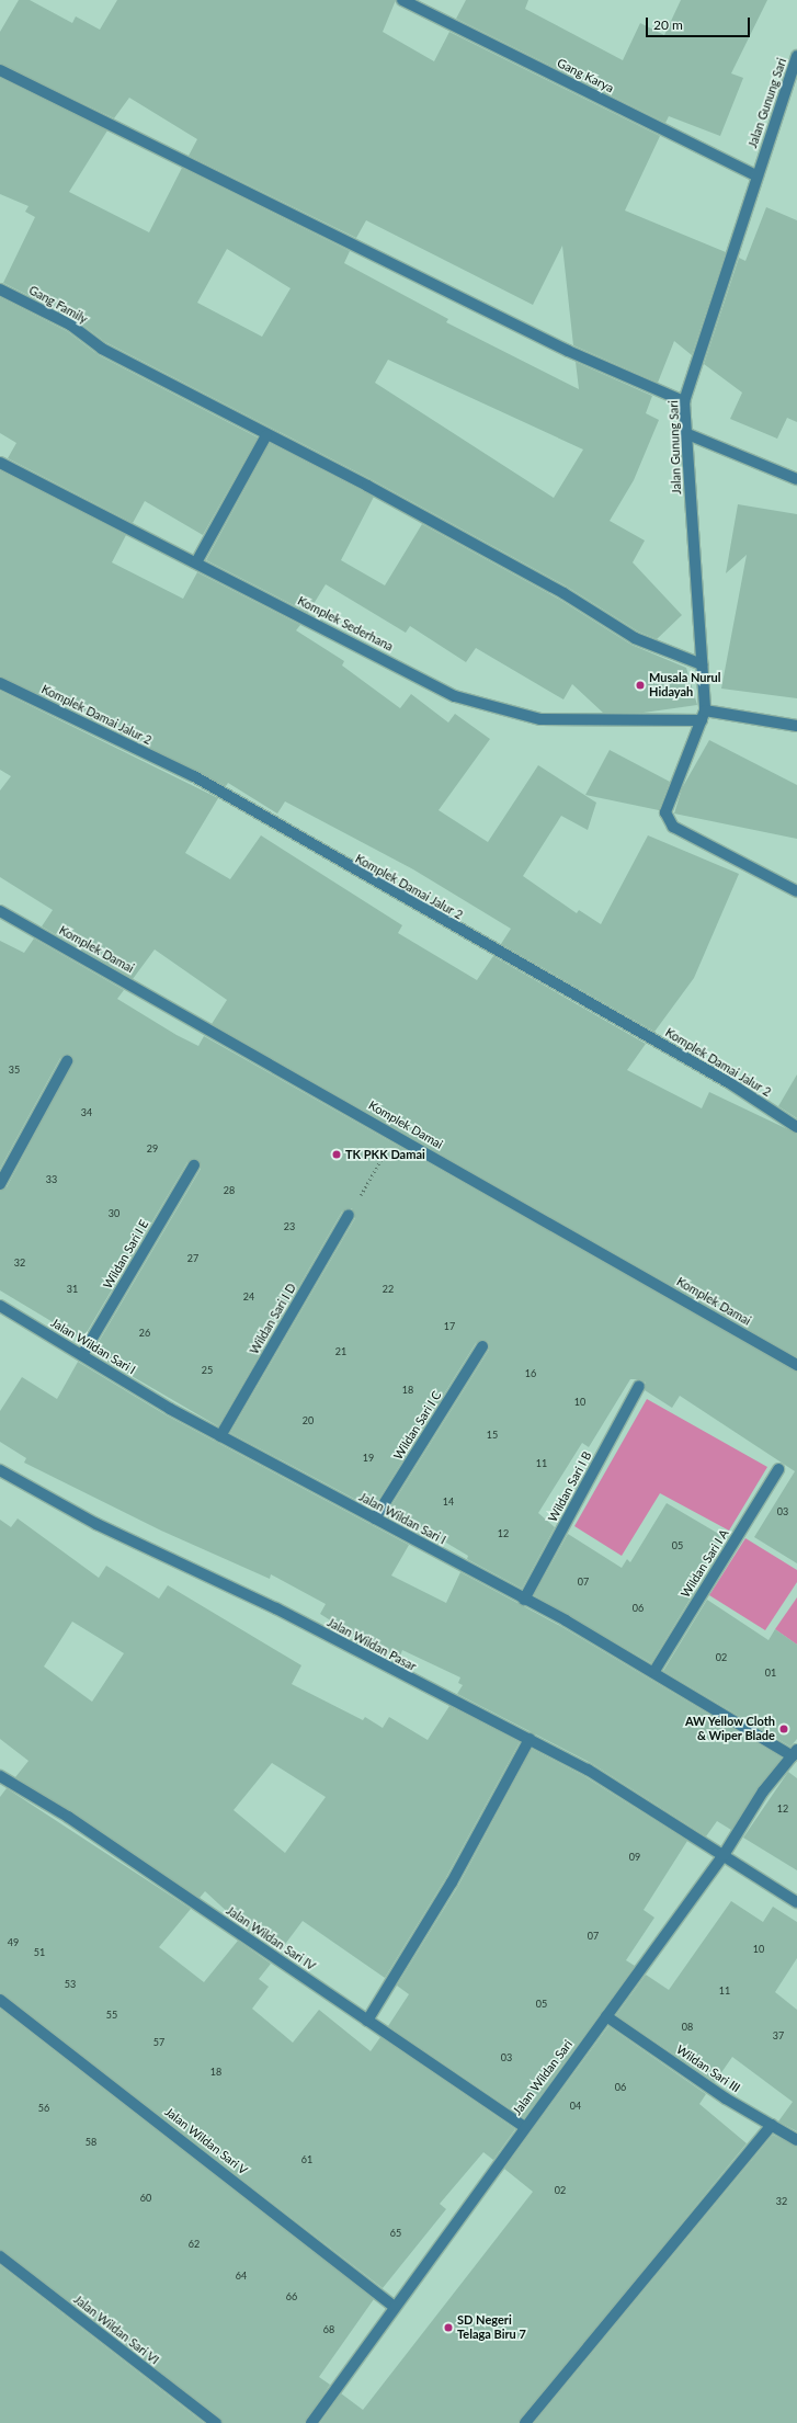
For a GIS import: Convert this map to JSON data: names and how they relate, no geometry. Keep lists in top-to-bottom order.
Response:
{
  "streets": {
    "street": [
      "Gang Karya",
      "Jalan Gunung Sari",
      "Gang Family",
      "Komplek Sederhana",
      "Komplek Damai Jalur 2",
      "Komplek Damai",
      "Wildan Sari I E",
      "Wildan Sari I D",
      "Jalan Wildan Sari I",
      "Wildan Sari I C",
      "Wildan Sari I B",
      "Wildan Sari I A",
      "Jalan Wildan Pasar",
      "Jalan Wildan Sari IV",
      "Wildan Sari III",
      "Jalan Wildan Sari",
      "Jalan Wildan Sari V",
      "Jalan Wildan Sari VI"
    ]
  },
  "crossings": [
    ["Gang Karya", "Jalan Gunung Sari"],
    ["Jalan Gunung Sari", "Gang Family"],
    ["Jalan Gunung Sari", "Komplek Sederhana"],
    ["Wildan Sari I E", "Jalan Wildan Sari I"],
    ["Wildan Sari I D", "Jalan Wildan Sari I"],
    ["Jalan Wildan Sari I", "Wildan Sari I C"],
    ["Jalan Wildan Sari I", "Wildan Sari I B"],
    ["Jalan Wildan Sari I", "Wildan Sari I A"],
    ["Jalan Wildan Sari I", "Jalan Wildan Sari"],
    ["Jalan Wildan Pasar", "Jalan Wildan Sari"],
    ["Jalan Wildan Sari IV", "Jalan Wildan Sari"],
    ["Wildan Sari III", "Jalan Wildan Sari"],
    ["Jalan Wildan Sari", "Jalan Wildan Sari V"]
  ],
  "places": [
    "Musala Nurul Hidayah",
    "TK PKK Damai",
    "AW Yellow Cloth & Wiper Blade",
    "SD Negeri Telaga Biru 7"
  ],
  "house_numbers": [
    "35",
    "34",
    "29",
    "33",
    "28",
    "30",
    "23",
    "27",
    "32",
    "31",
    "22",
    "24",
    "17",
    "26",
    "21",
    "25",
    "16",
    "18",
    "10",
    "20",
    "15",
    "19",
    "11",
    "14",
    "03",
    "12",
    "05",
    "07",
    "06",
    "02",
    "01",
    "12",
    "09",
    "07",
    "49",
    "10",
    "51",
    "53",
    "11",
    "05",
    "55",
    "08",
    "37",
    "57",
    "03",
    "18",
    "06",
    "04",
    "56",
    "58",
    "61",
    "02",
    "60",
    "32",
    "65",
    "62",
    "64",
    "66",
    "68"
  ],
  "scale_bar": "20 m"
}
